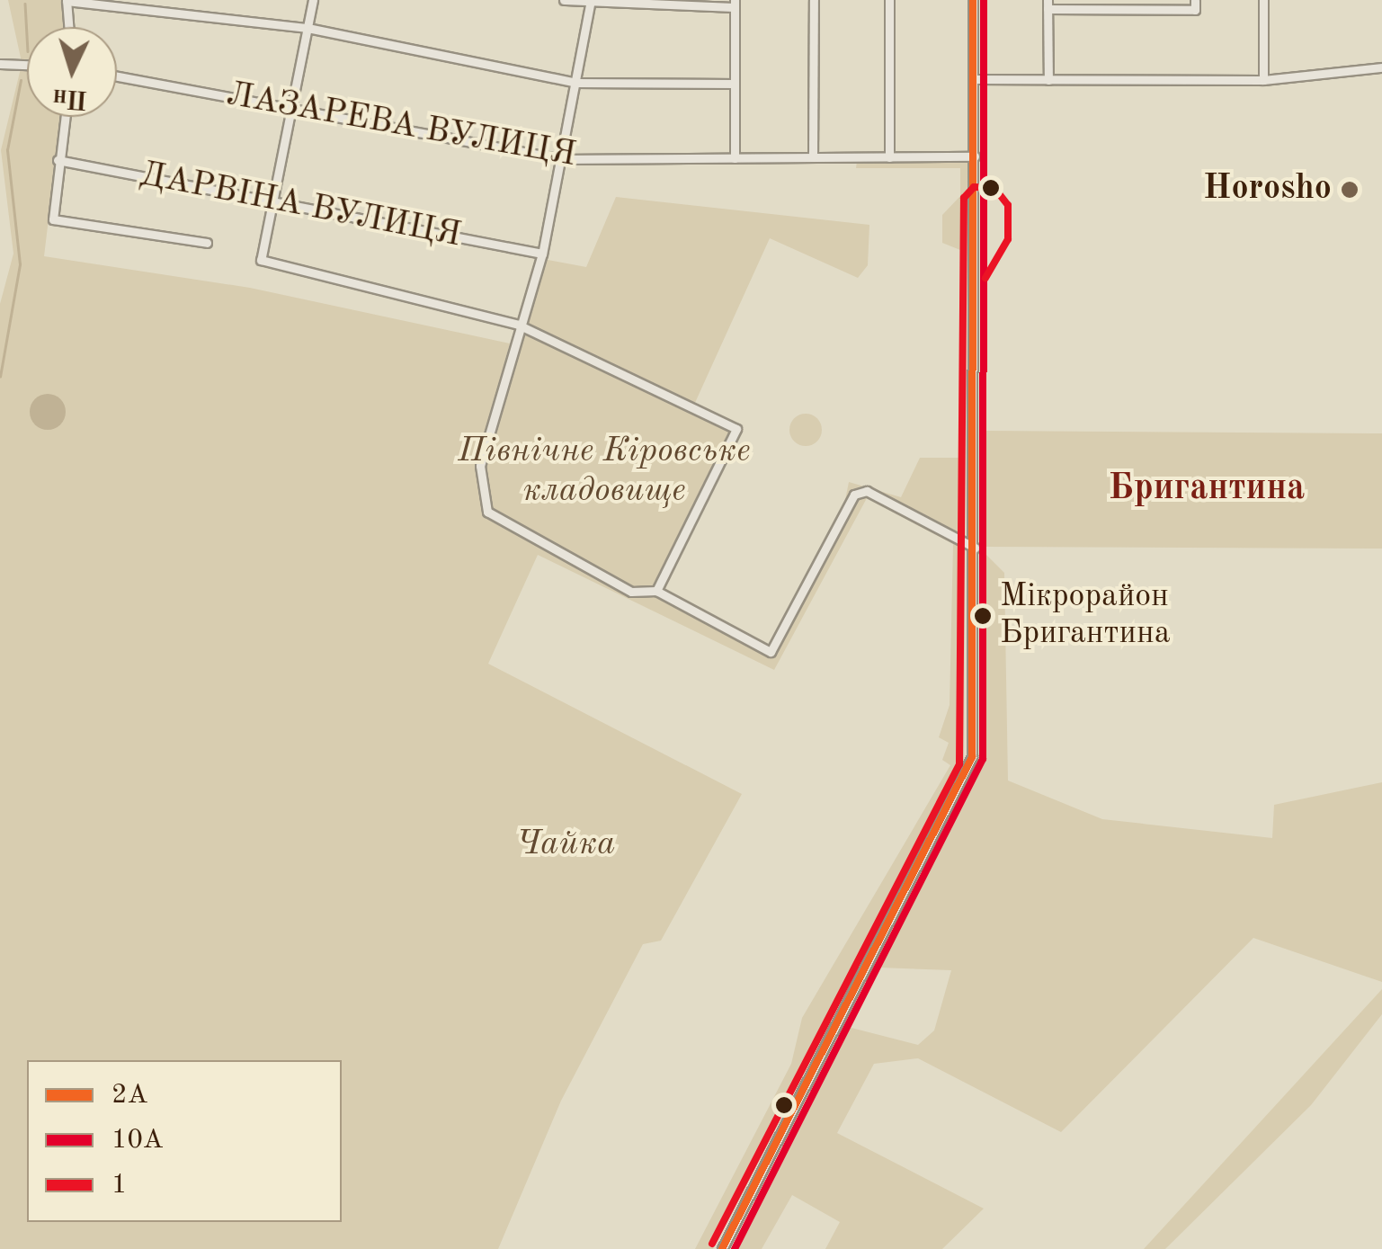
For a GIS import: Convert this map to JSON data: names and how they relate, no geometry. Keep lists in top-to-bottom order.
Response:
{
  "streets": {
    "street": ["ЛАЗАРЕВА ВУЛИЦЯ", "ДАРВІНА ВУЛИЦЯ"]
  },
  "districts": ["Бригантина"],
  "parks": ["Північне Кіровське кладовище", "Чайка"],
  "places": ["Horosho", "Мікрорайон Бригантина"],
  "lines": ["transit line 2А", "transit line 10А", "transit line 1"],
  "legend": ["2А", "10А", "1"],
  "north": "bottom"
}
